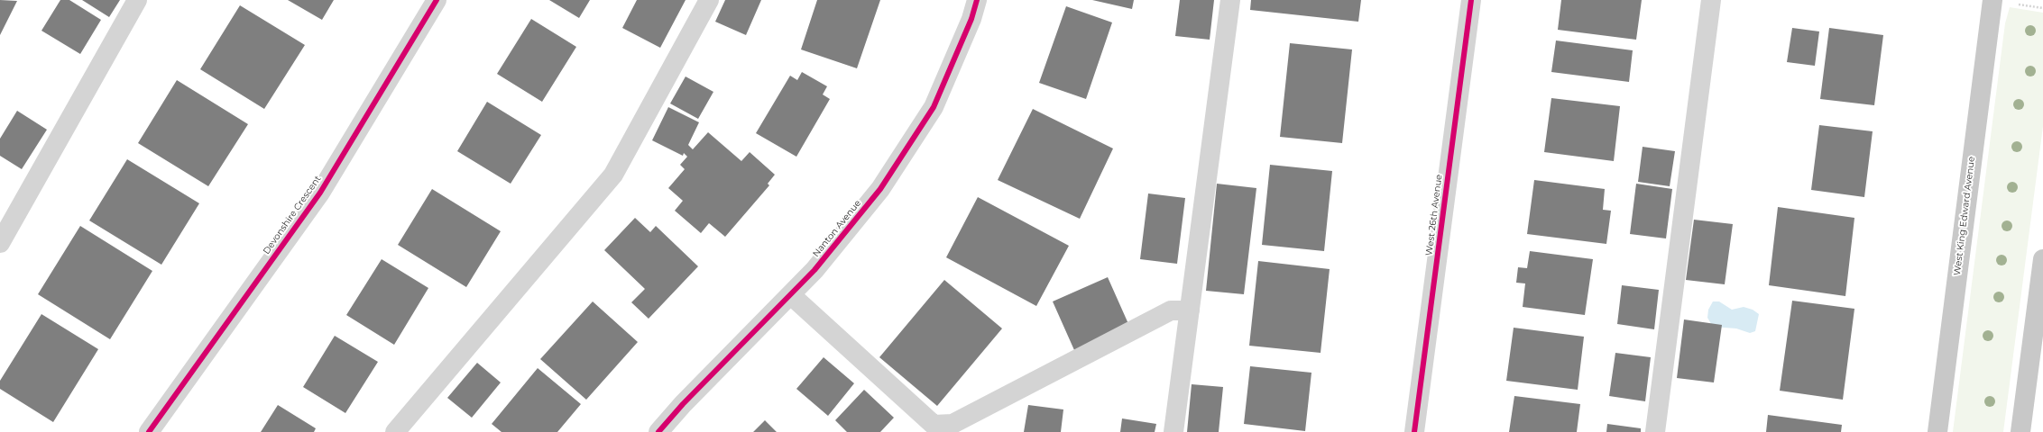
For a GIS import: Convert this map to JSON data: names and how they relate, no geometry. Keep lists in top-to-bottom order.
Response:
{
  "streets": {
    "main road": ["West King Edward Avenue"],
    "street": ["Devonshire Crescent", "West 26th Avenue", "Nanton Avenue"]
  }
}
